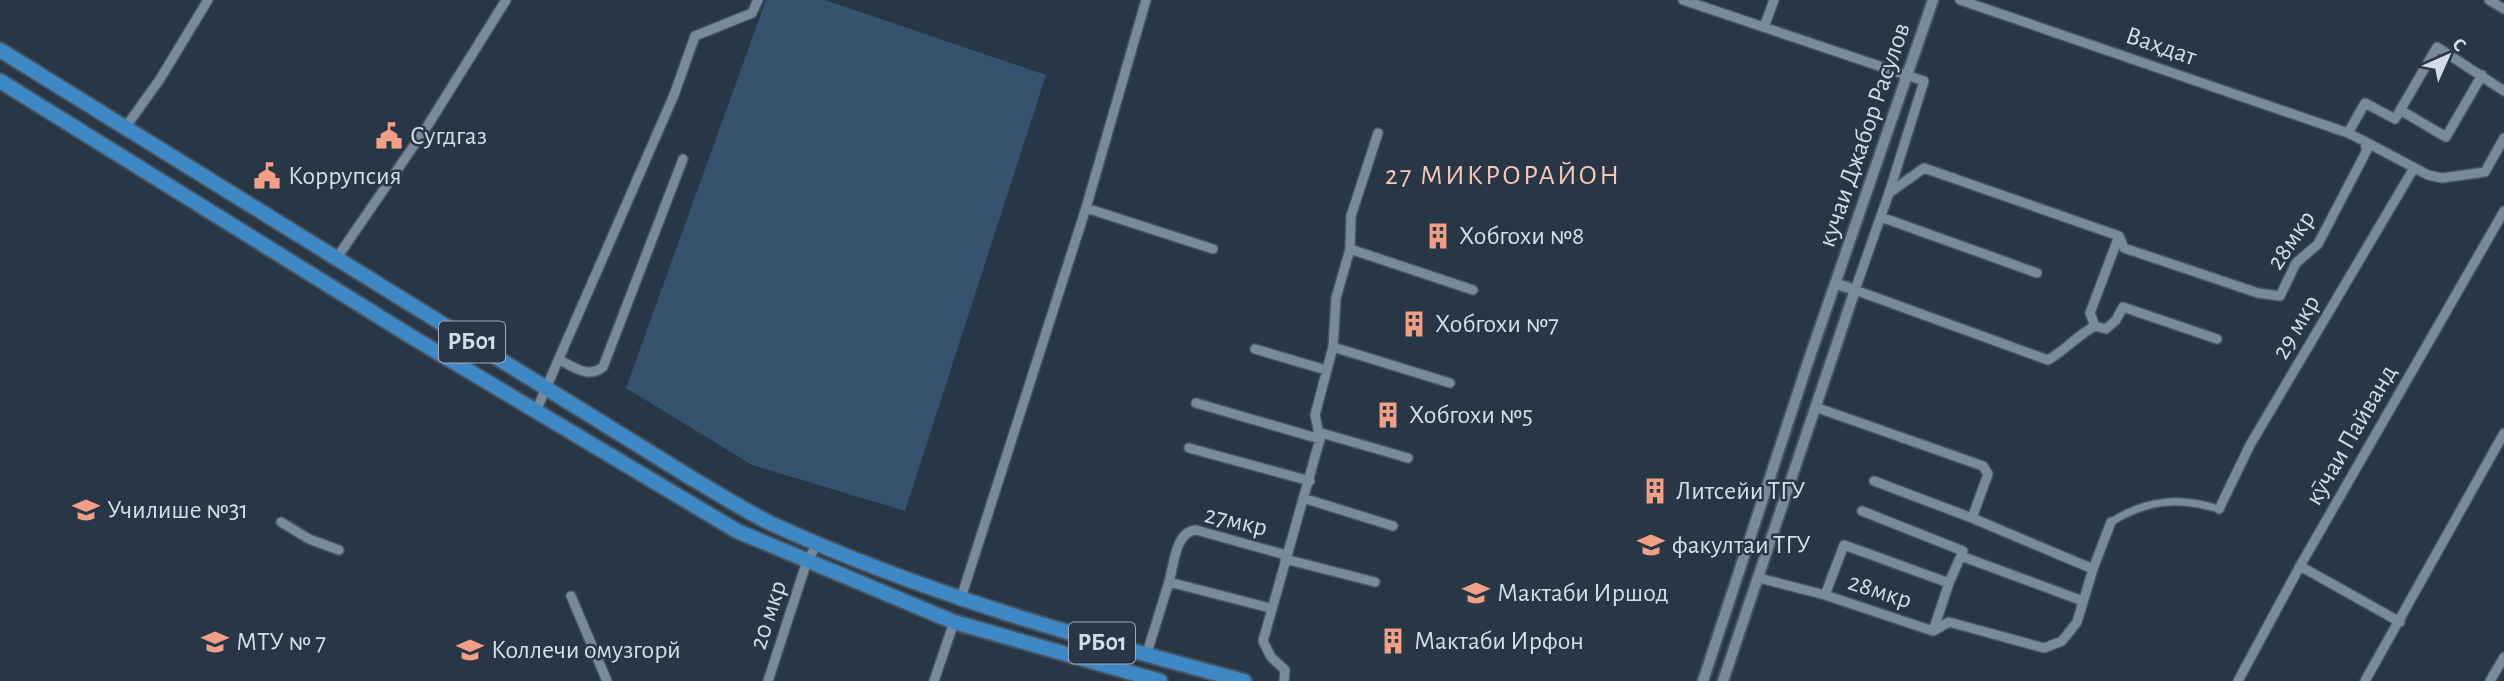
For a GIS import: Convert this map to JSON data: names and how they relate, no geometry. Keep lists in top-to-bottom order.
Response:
{
  "streets": {
    "highway": ["РБ01"],
    "street": [
      "Ваҳдат",
      "кучаи Джабор Расулов",
      "28мкр",
      "29 мкр",
      "кӯчаи Пайванд",
      "27мкр",
      "20 мкр"
    ]
  },
  "crossings": [
    ["РБ01", "27мкр"],
    ["РБ01", "20 мкр"]
  ],
  "districts": ["27 МИКРОРАЙОН"],
  "places": {
    "public building": ["Сугдгаз", "Коррупсия"],
    "building": [
      "Хобгохи №8",
      "Хобгохи №7",
      "Хобгохи №5",
      "Литсейи ТГУ",
      "Мактаби Ирфон"
    ],
    "school or university": [
      "Училише №31",
      "факултаи ТГУ",
      "Мактаби Иршод",
      "МТУ № 7",
      "Коллечи омузгорй"
    ]
  },
  "north": "top right"
}
